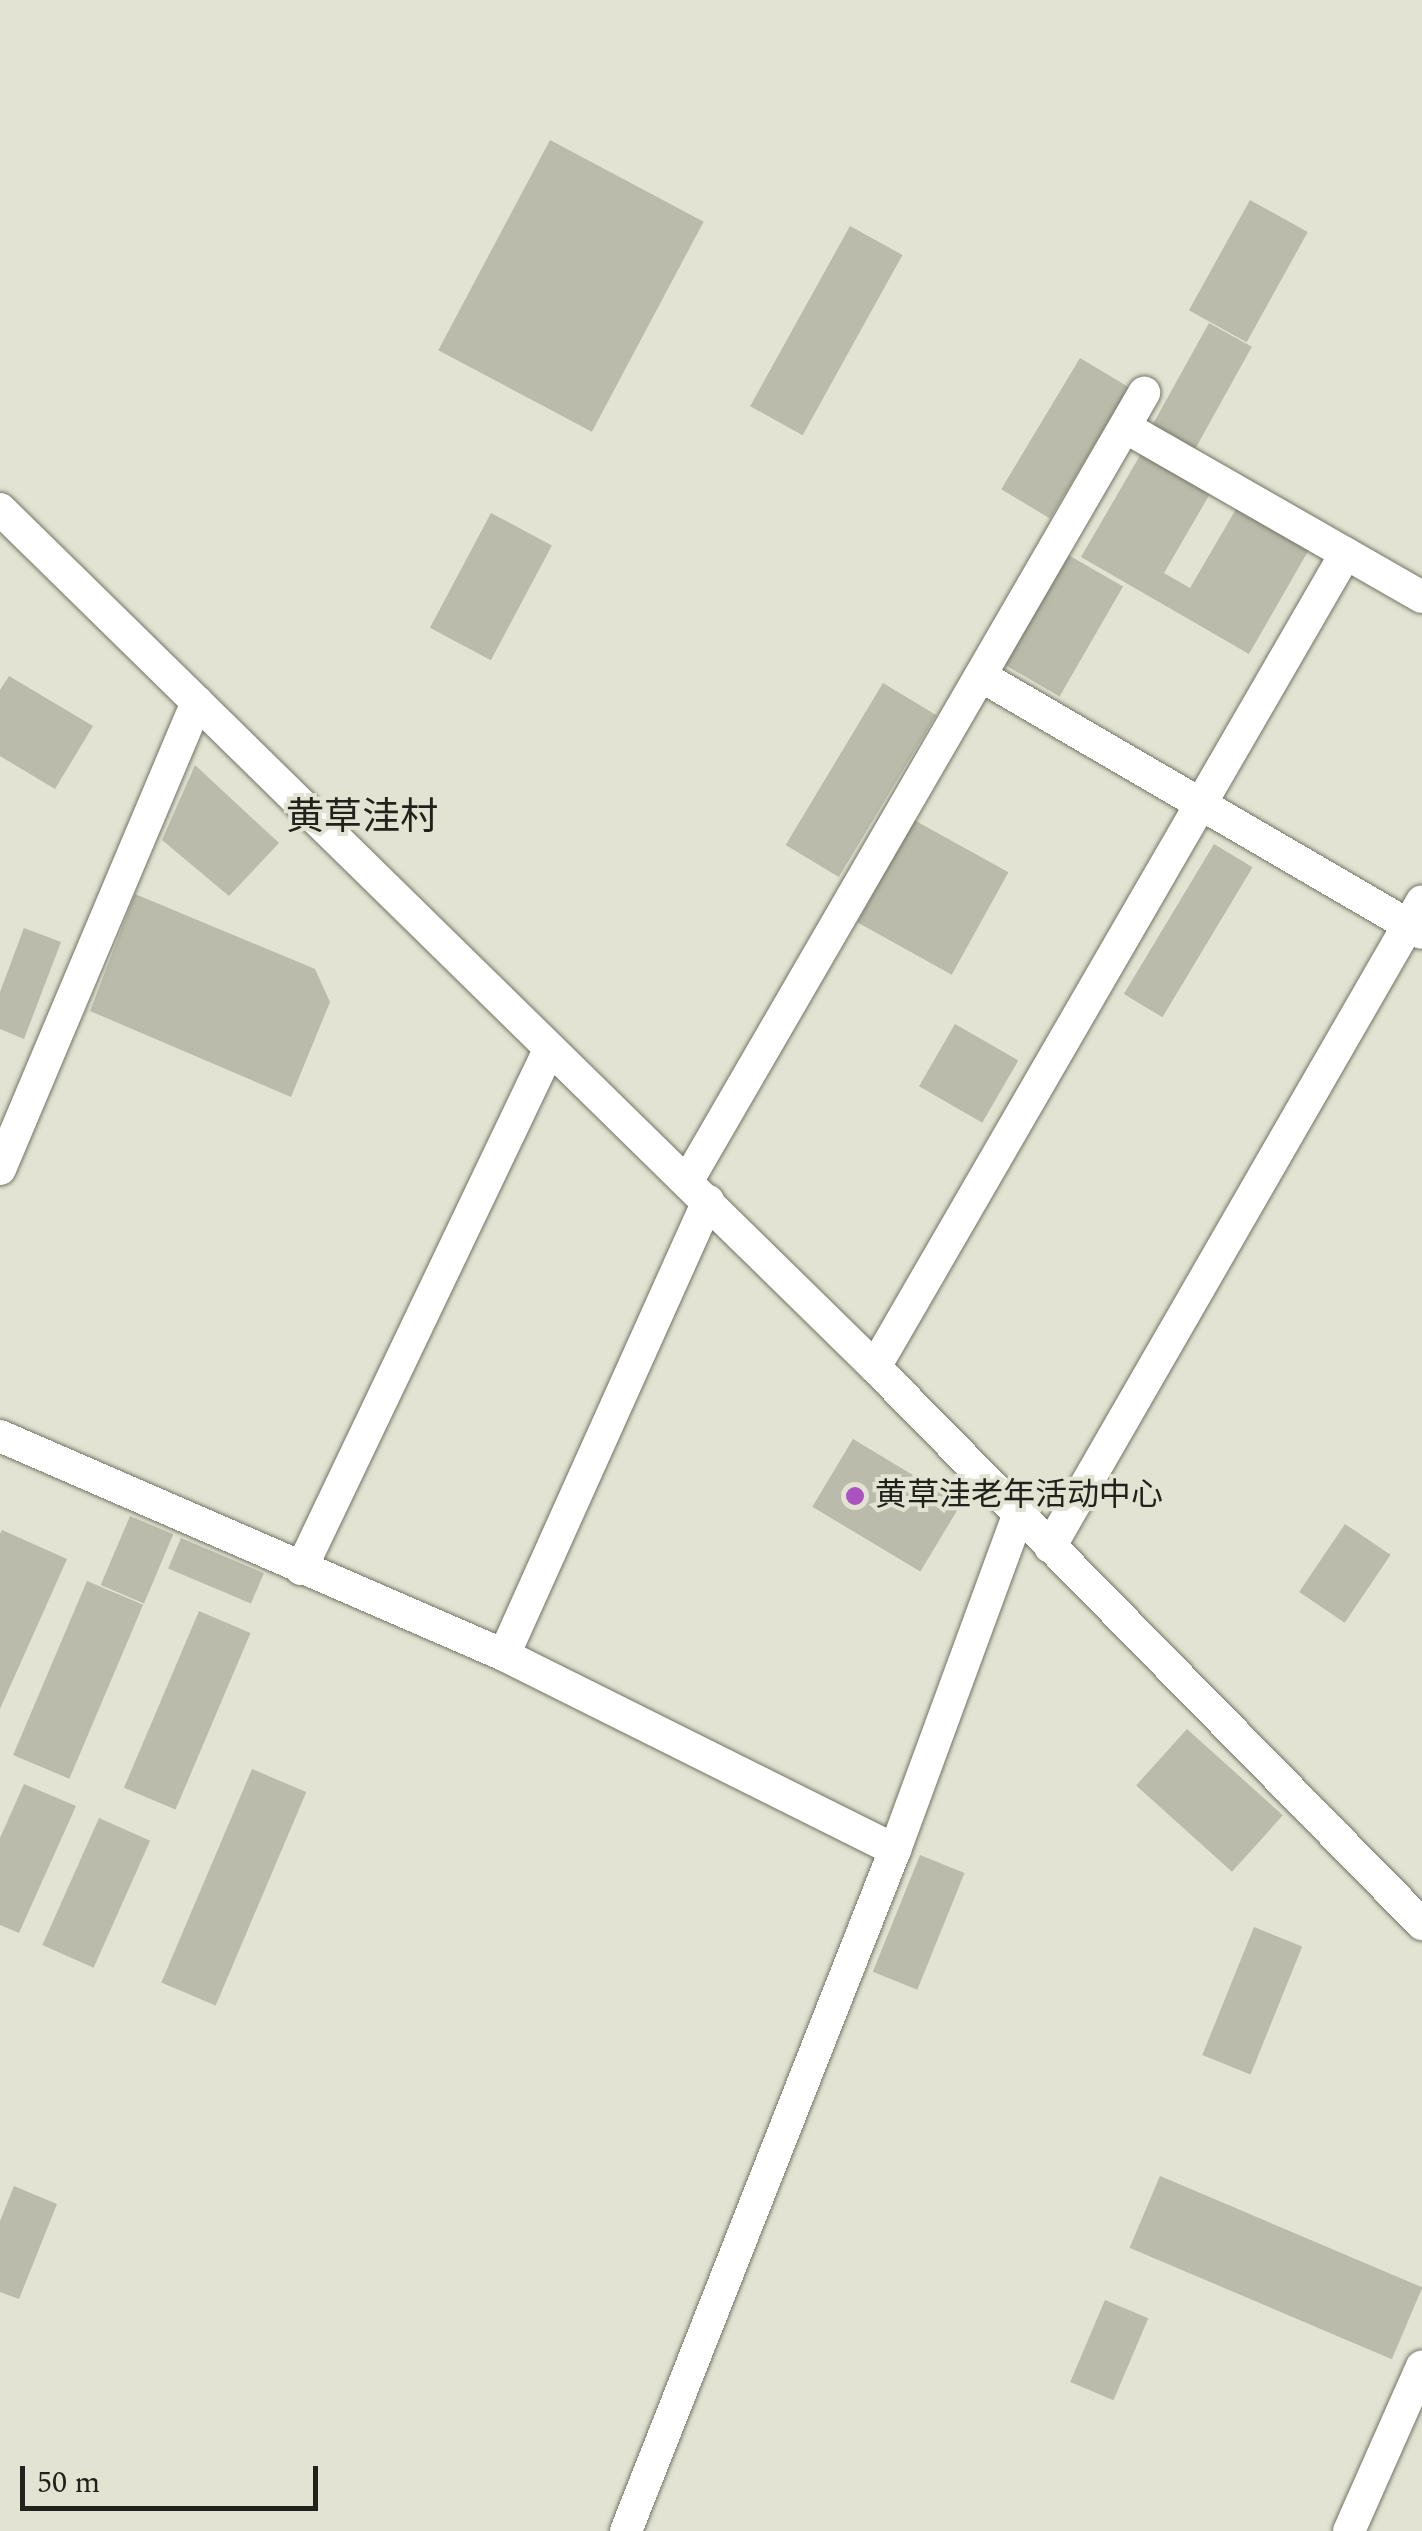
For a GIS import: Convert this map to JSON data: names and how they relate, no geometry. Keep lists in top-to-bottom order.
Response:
{
  "districts": ["黄草洼村"],
  "places": ["黄草洼老年活动中心"],
  "scale_bar": "50 m"
}
